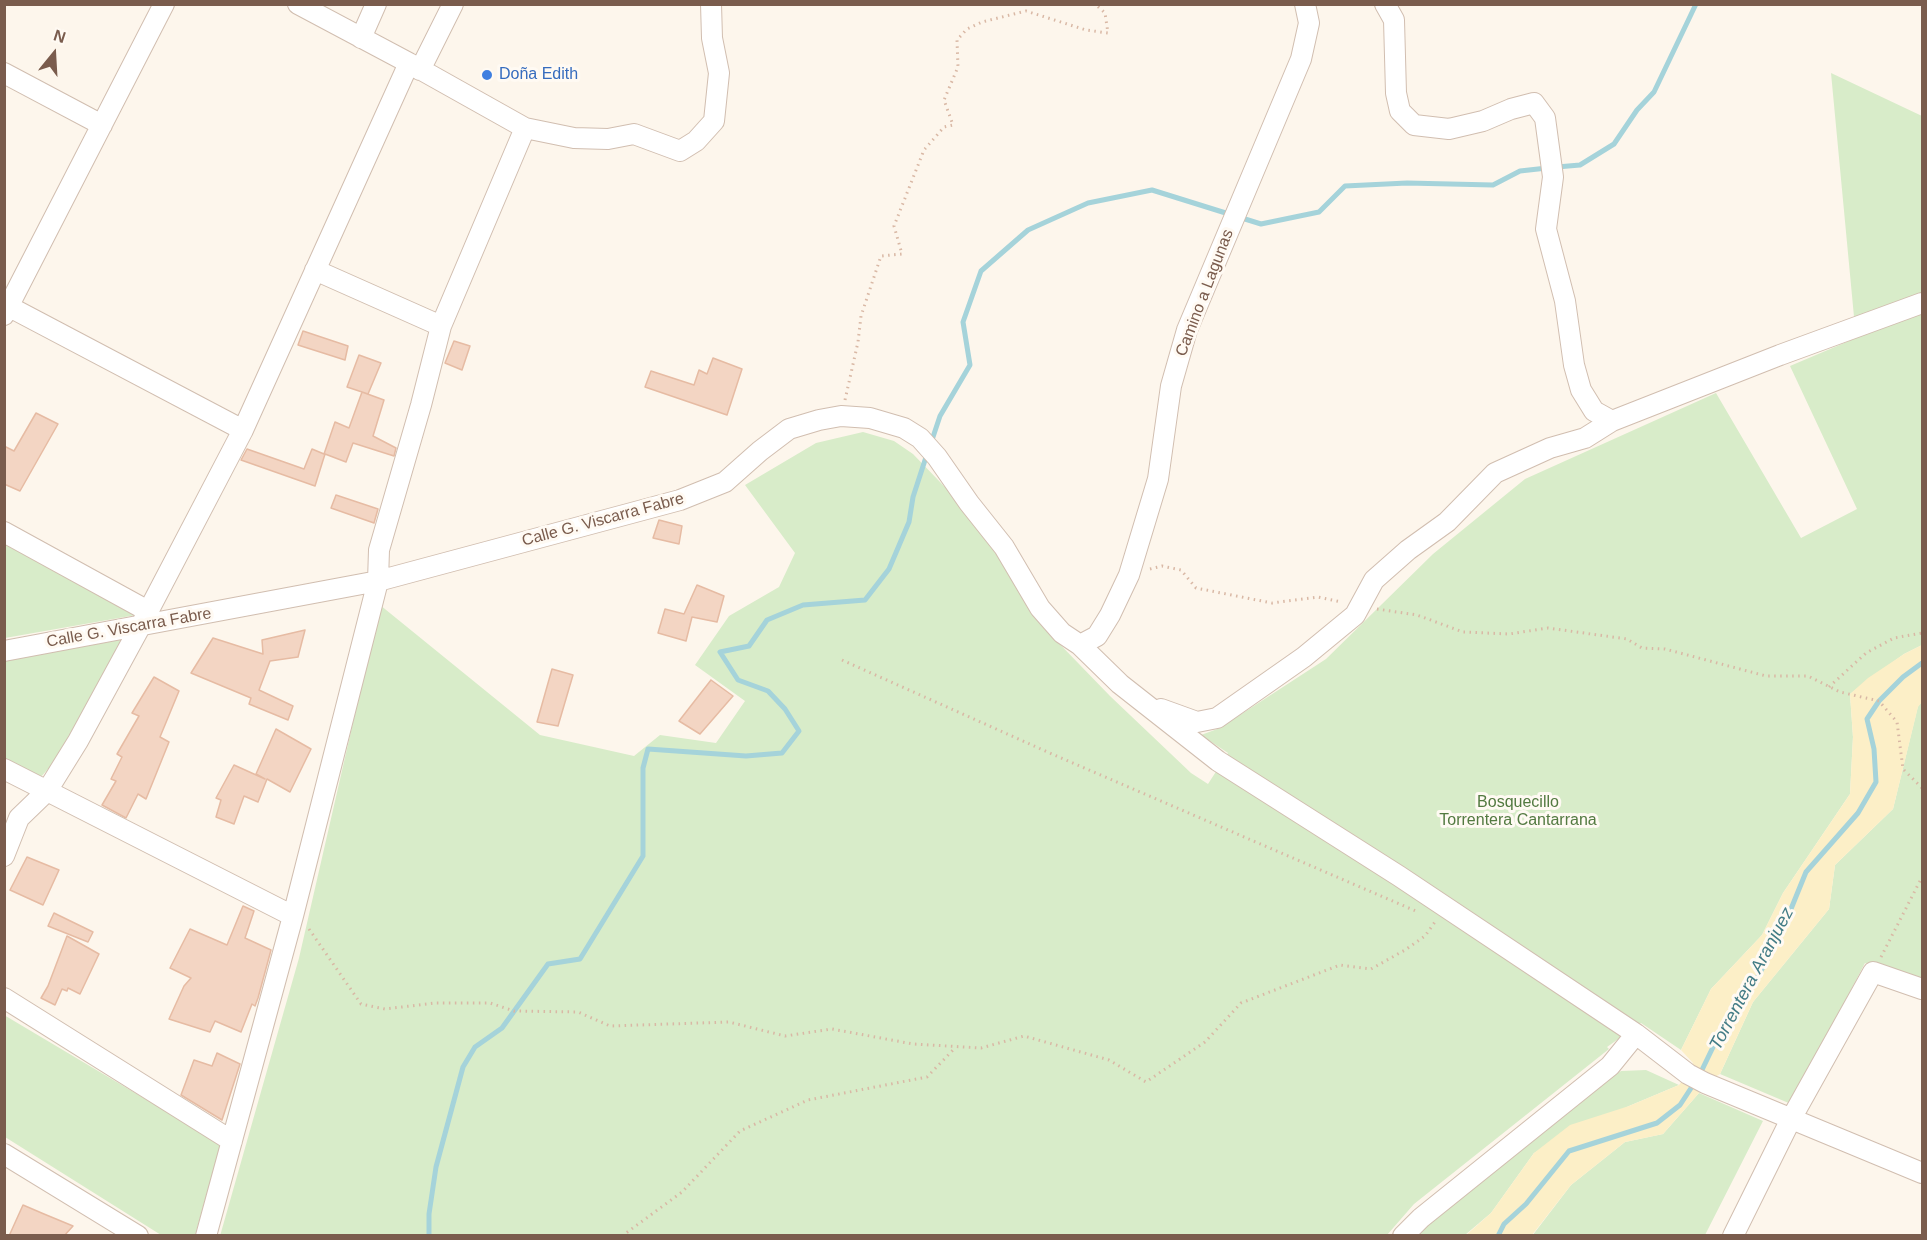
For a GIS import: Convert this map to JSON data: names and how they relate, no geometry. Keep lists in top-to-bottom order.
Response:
{
  "streets": {
    "street": ["Camino a Lagunas", "Calle G. Viscarra Fabre"]
  },
  "crossings": [
    ["Camino a Lagunas", "Calle G. Viscarra Fabre"]
  ],
  "water": ["Torrentera Aranjuez"],
  "parks": ["Bosquecillo Torrentera Cantarrana"],
  "places": ["Doña Edith"],
  "north": "top"
}
